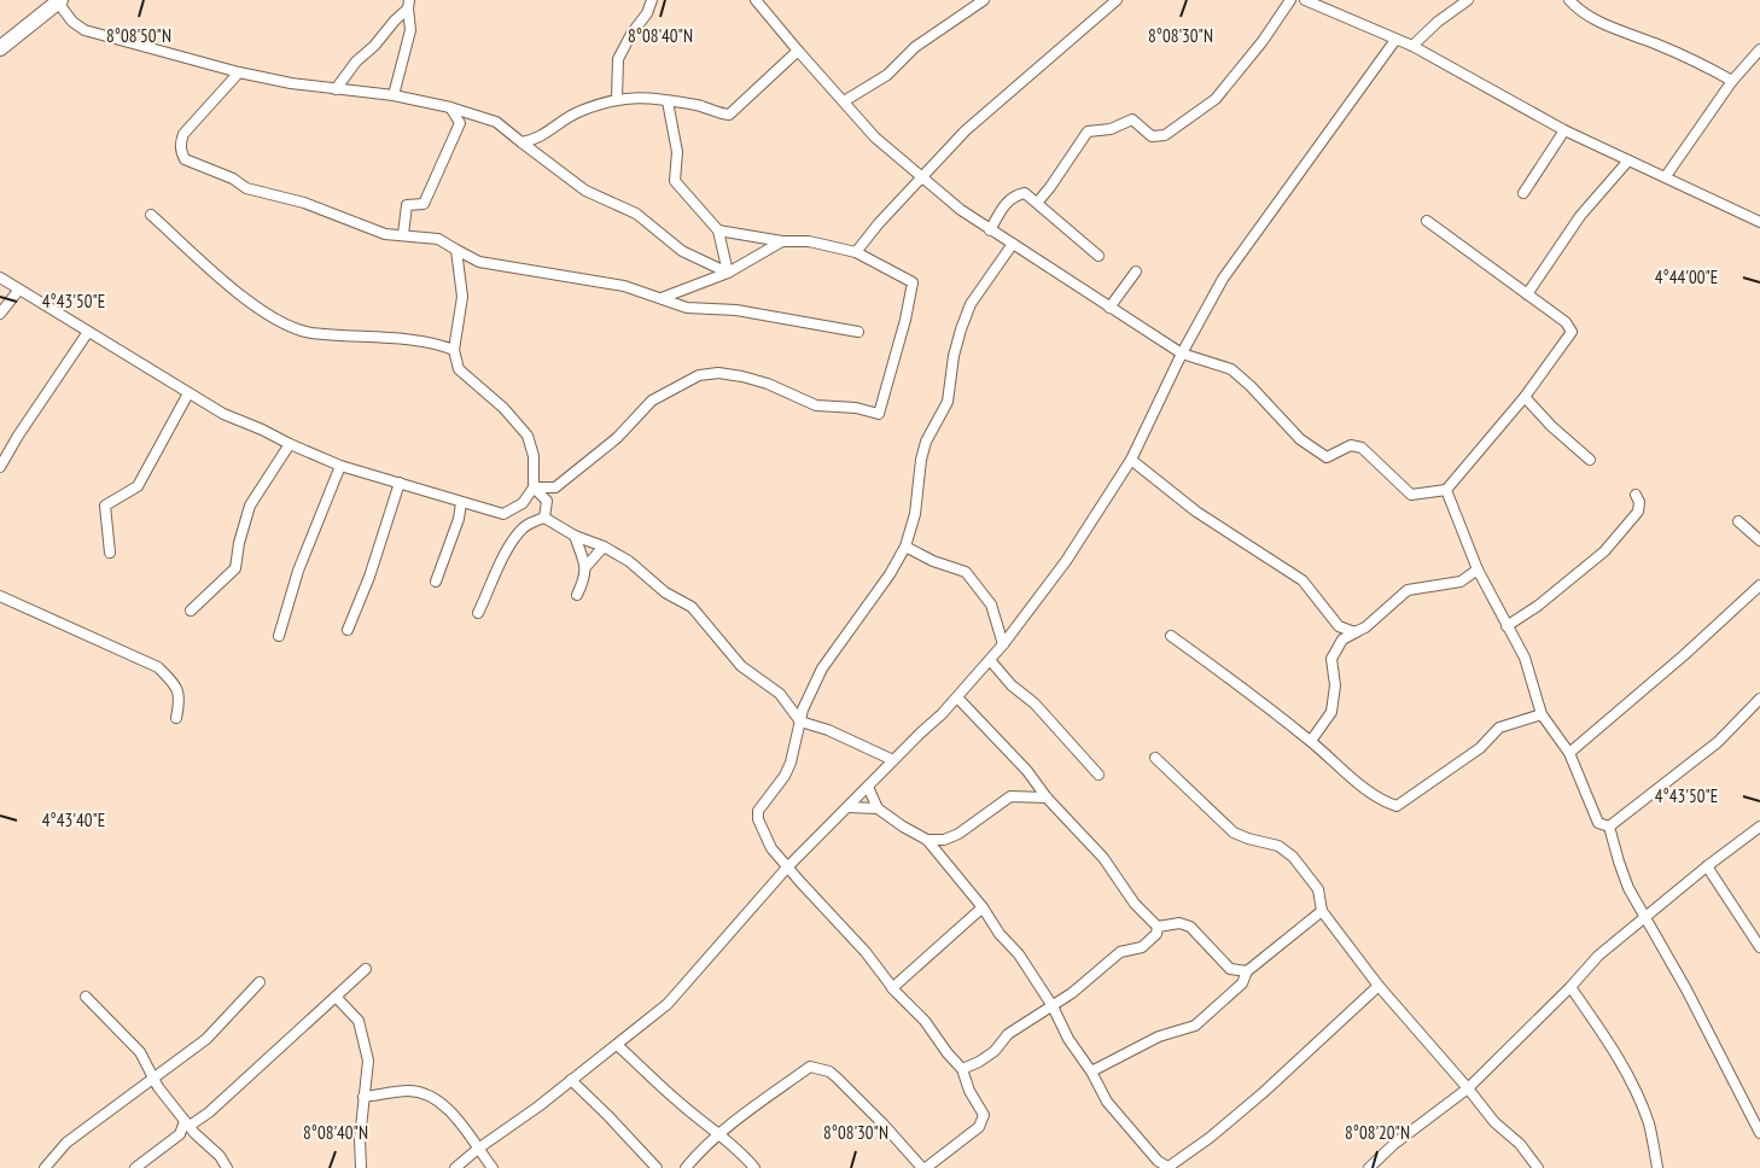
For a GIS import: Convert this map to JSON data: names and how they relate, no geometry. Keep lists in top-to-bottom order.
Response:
{
  "coordinates": [
    "8°08'50\"N",
    "8°08'40\"N",
    "8°08'30\"N",
    "4°44'00\"E",
    "4°43'50\"E",
    "4°43'40\"E",
    "8°08'20\"N"
  ]
}
